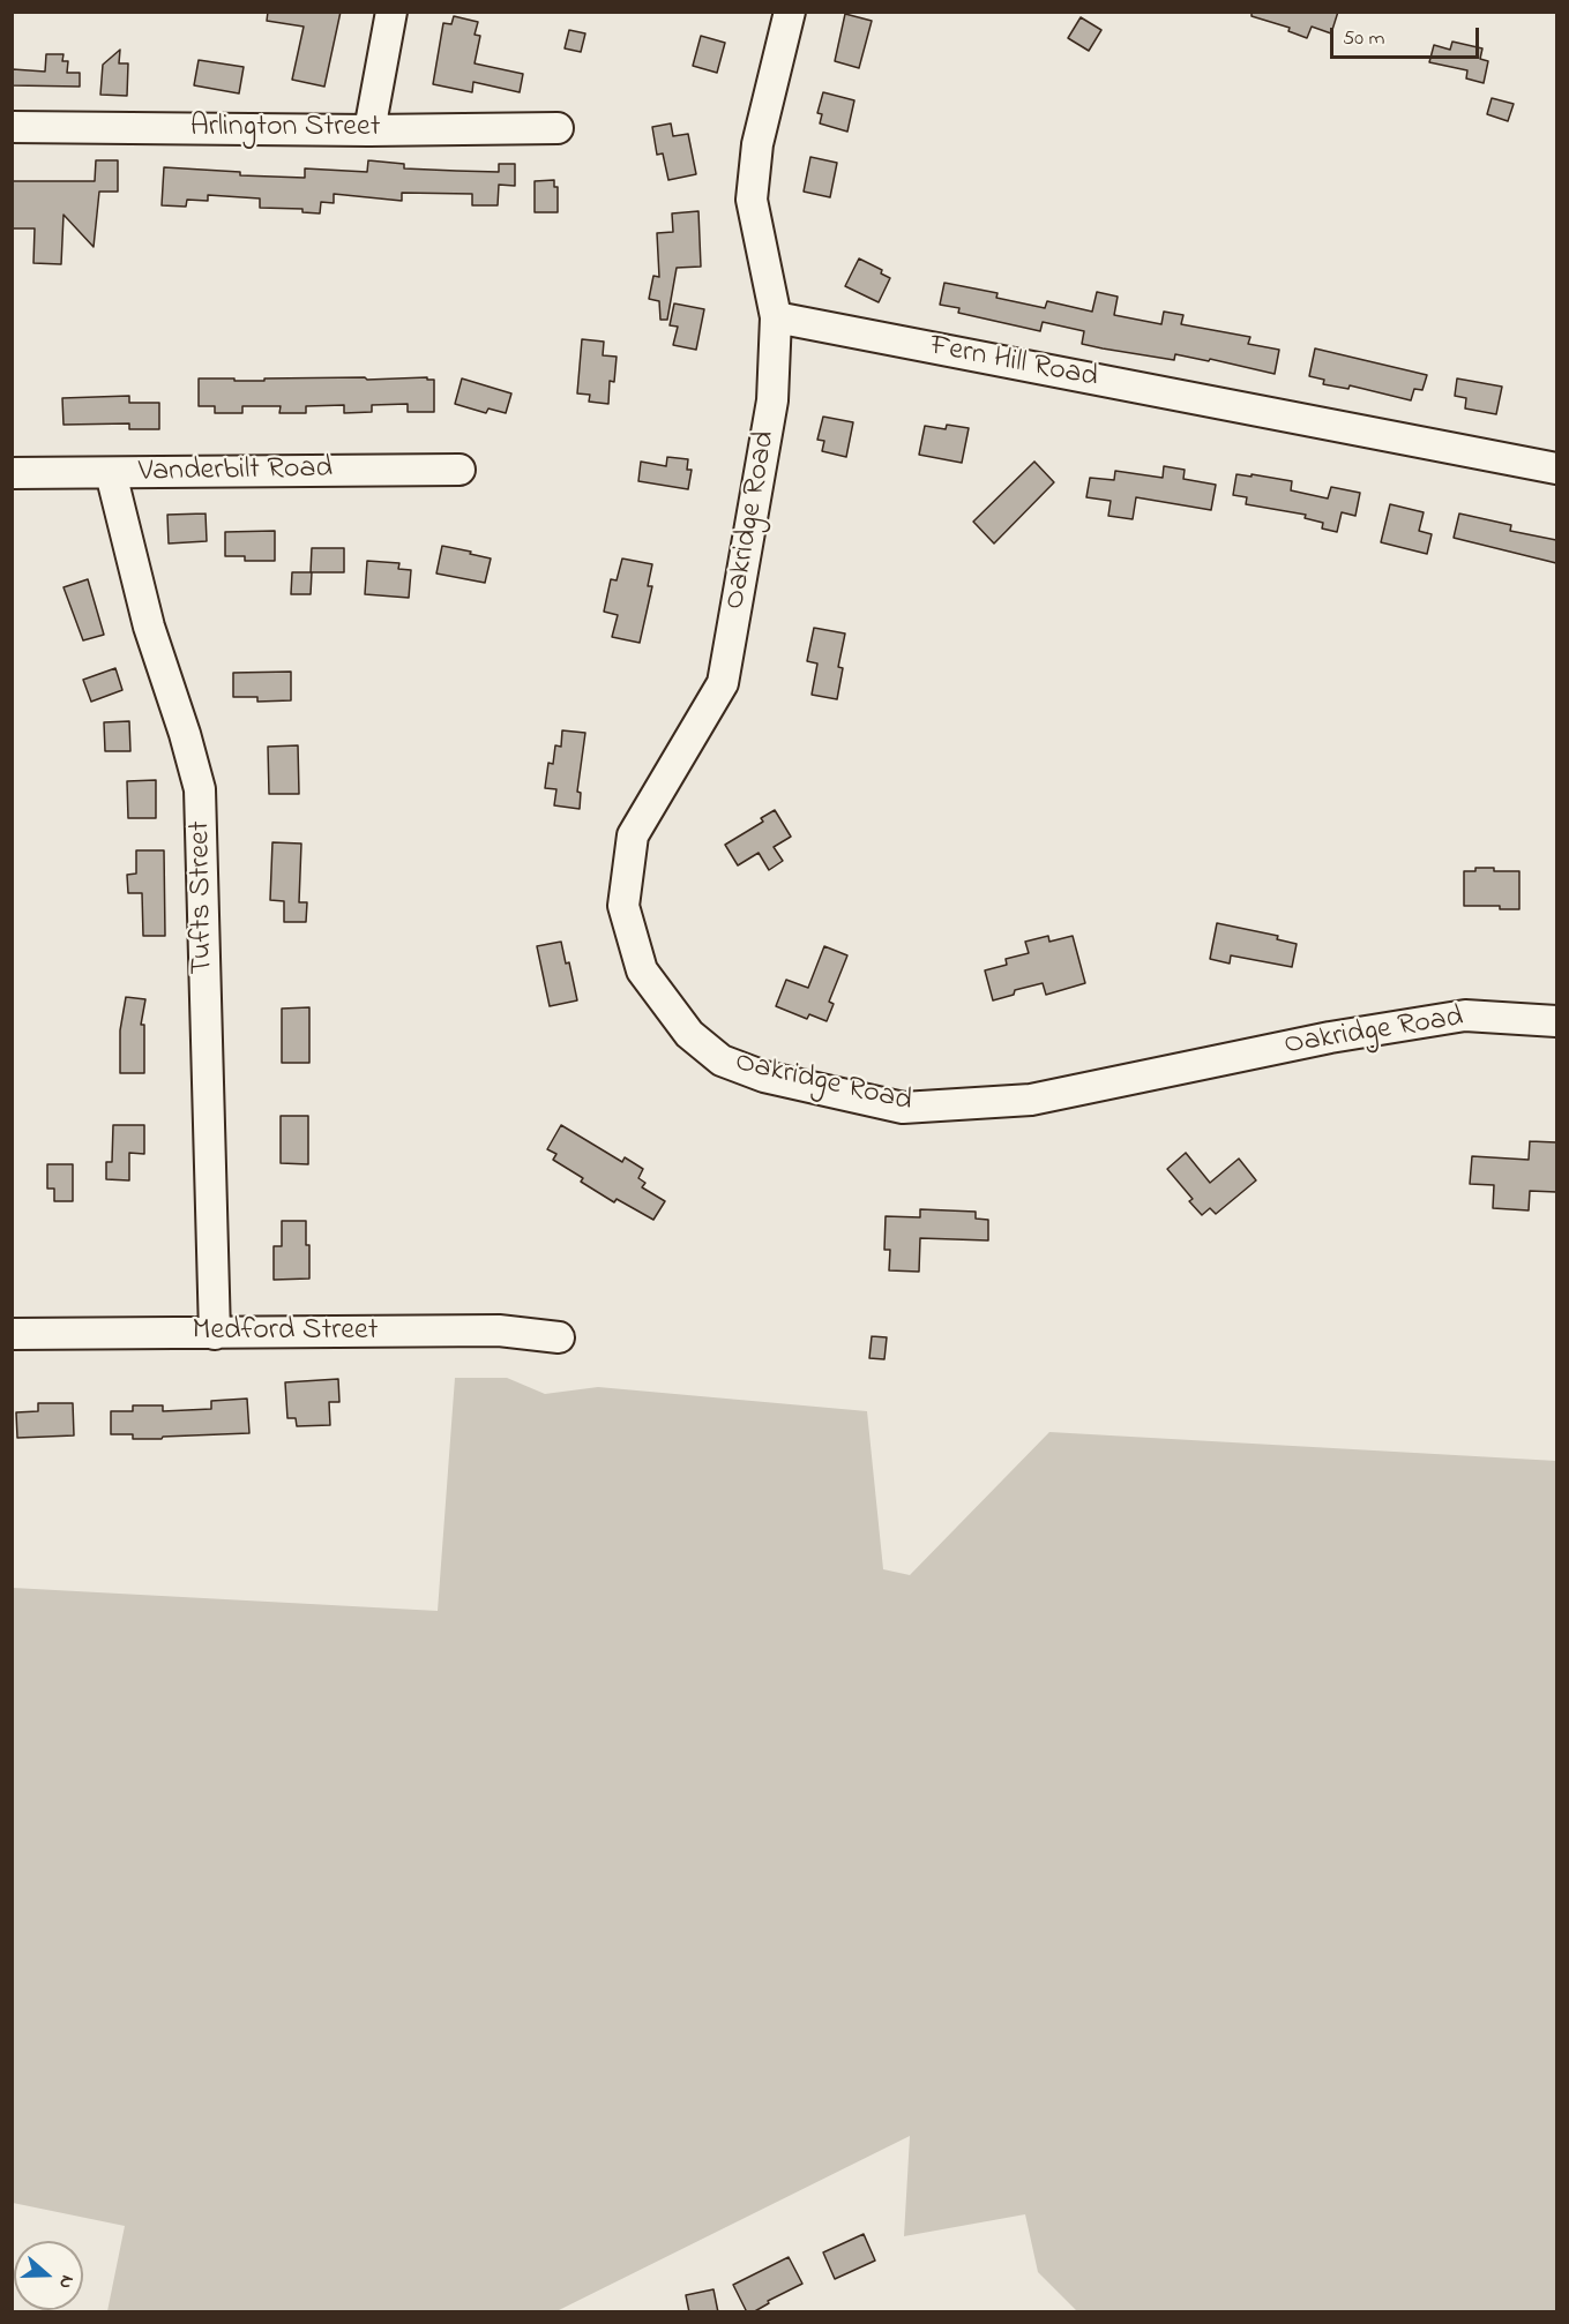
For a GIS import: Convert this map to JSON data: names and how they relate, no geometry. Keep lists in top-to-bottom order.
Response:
{
  "streets": {
    "street": [
      "Arlington Street",
      "Fern Hill Road",
      "Vanderbilt Road",
      "Oakridge Road",
      "Tufts Street",
      "Medford Street"
    ]
  },
  "crossings": [
    ["Fern Hill Road", "Oakridge Road"],
    ["Vanderbilt Road", "Tufts Street"],
    ["Tufts Street", "Medford Street"]
  ],
  "scale_bar": "50 m",
  "north": "right"
}
